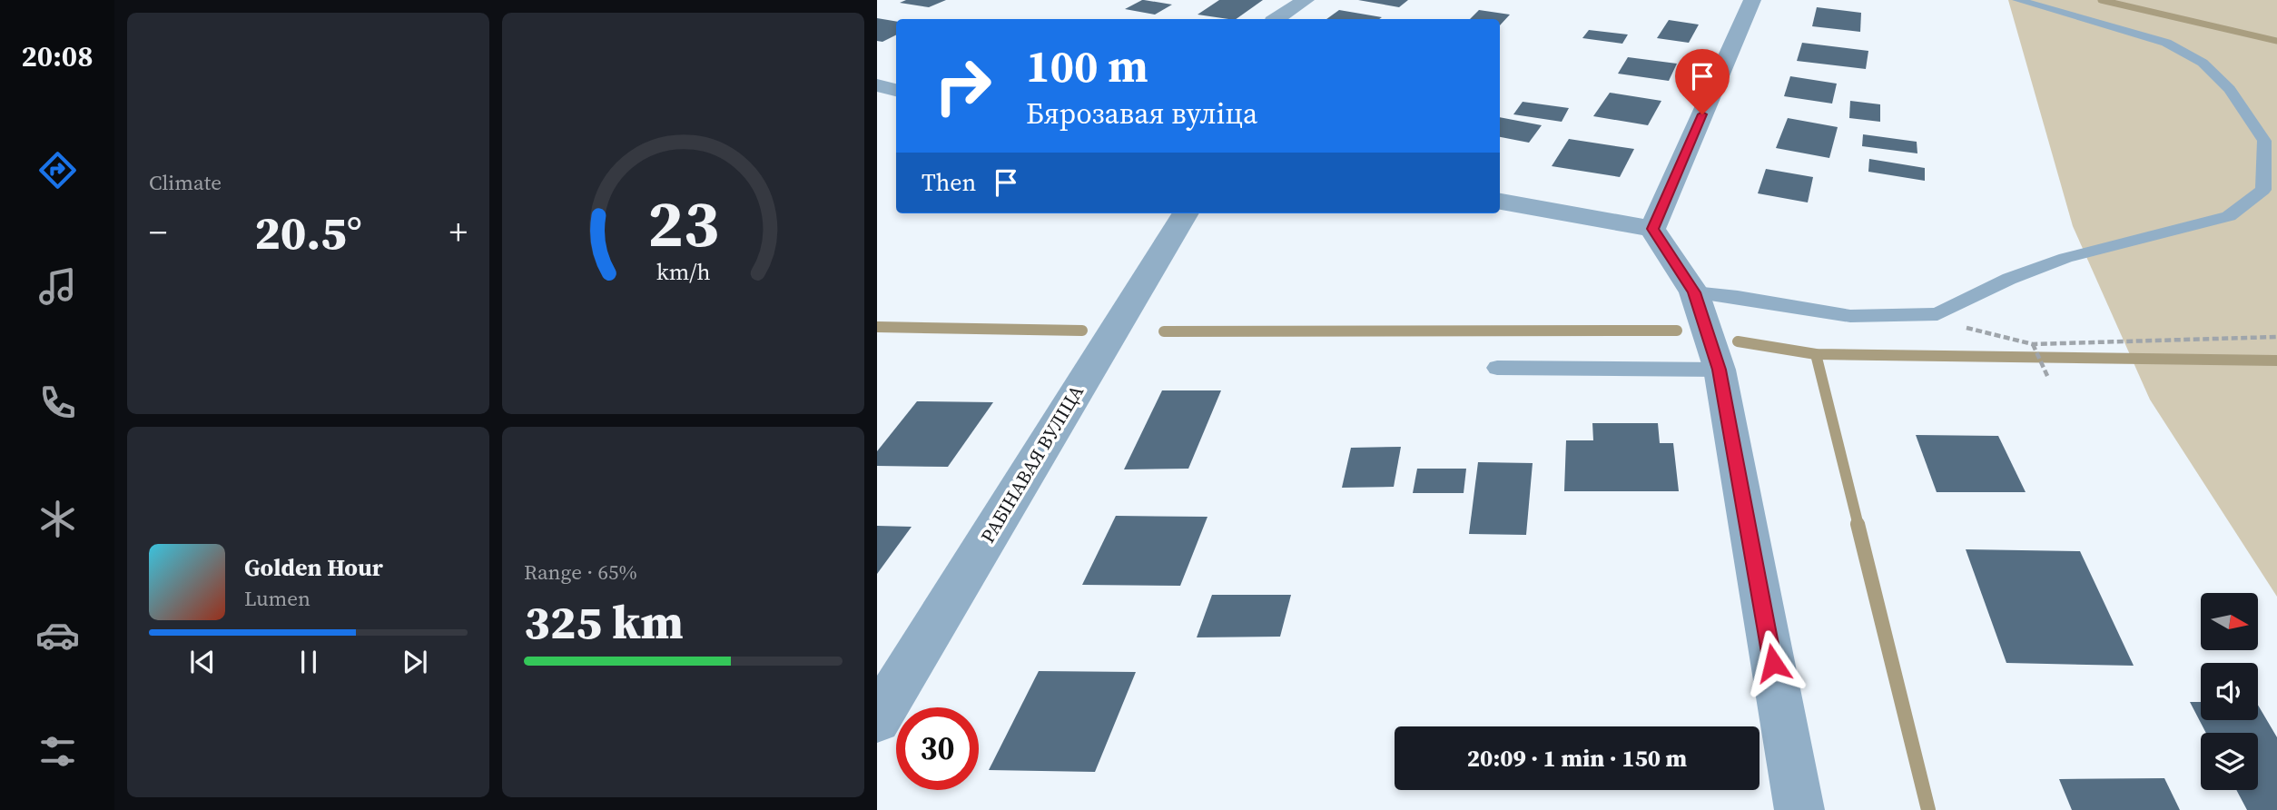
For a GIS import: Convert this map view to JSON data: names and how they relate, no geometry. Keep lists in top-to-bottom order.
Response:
{
  "streets": {
    "street": ["РАБІНАВАЯ ВУЛІЦА"]
  },
  "north": "right",
  "page": {
    "tabs": "20:08",
    "tile": [
      "Climate",
      ["Range · 65%", "325 km"]
    ],
    "turn": ["100 m", "Бярозавая вуліца"],
    "then": "Then",
    "heat": ["−", "20.5°", "+"],
    "song": ["Golden Hour", "Lumen"],
    "limit": "30",
    "trip": "20:09 · 1 min · 150 m",
    "gauge": ["23", "km/h"]
  }
}
